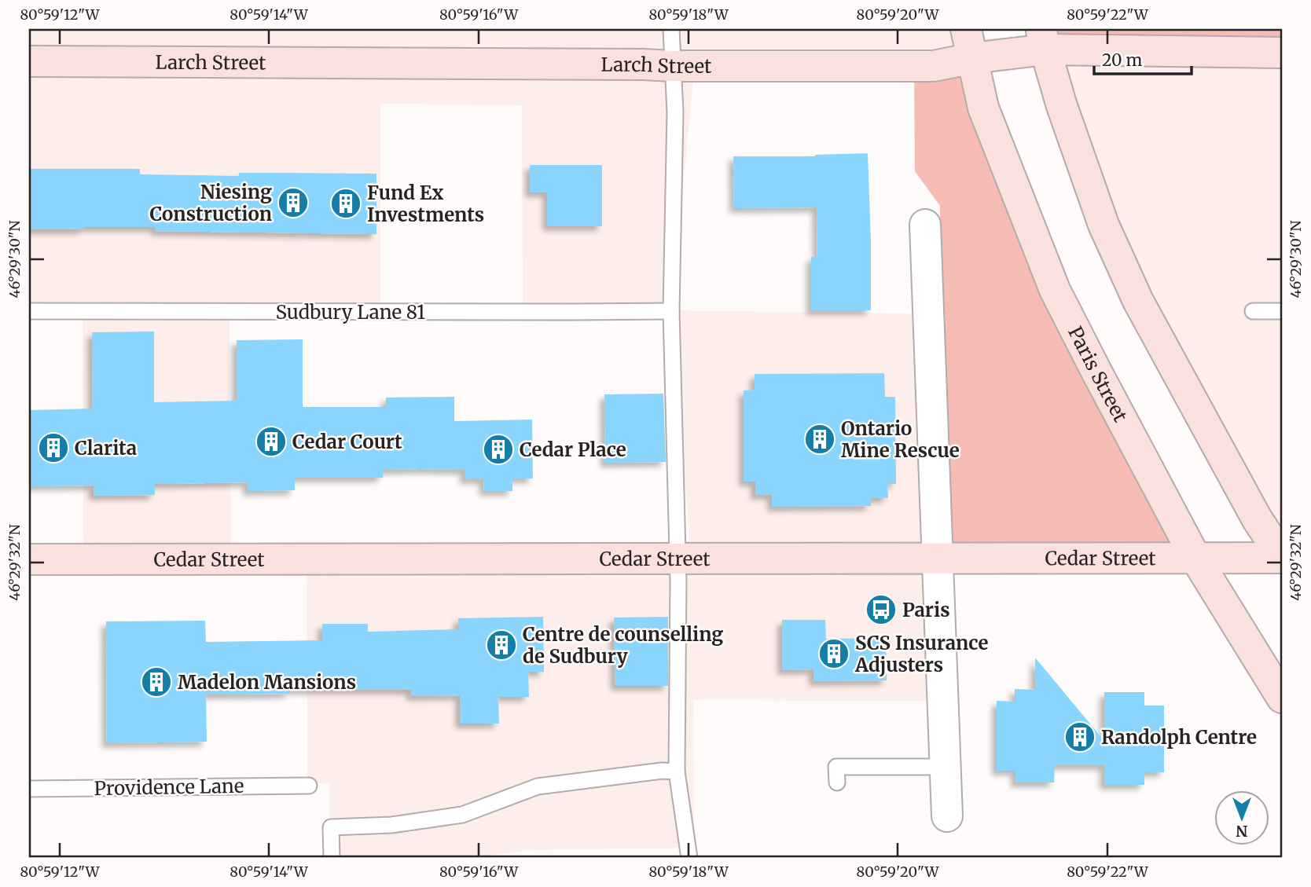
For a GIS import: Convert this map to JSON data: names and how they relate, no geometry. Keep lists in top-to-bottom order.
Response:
{
  "streets": {
    "street": ["Larch Street", "Paris Street", "Cedar Street"],
    "lane": ["Sudbury Lane 81", "Providence Lane"]
  },
  "crossings": [
    ["Larch Street", "Paris Street"],
    ["Paris Street", "Cedar Street"]
  ],
  "places": {
    "building": [
      "Niesing Construction",
      "Fund Ex Investments",
      "Ontario Mine Rescue",
      "Cedar Court",
      "Clarita",
      "Cedar Place",
      "Centre de counselling de Sudbury",
      "SCS Insurance Adjusters",
      "Madelon Mansions",
      "Randolph Centre"
    ],
    "bus stop": ["Paris"]
  },
  "scale_bar": "20 m",
  "north": "bottom",
  "coordinates": [
    "80°59'12\"W",
    "80°59'14\"W",
    "80°59'16\"W",
    "80°59'18\"W",
    "80°59'20\"W",
    "80°59'22\"W",
    "46°29'30\"N",
    "46°29'32\"N"
  ]
}
